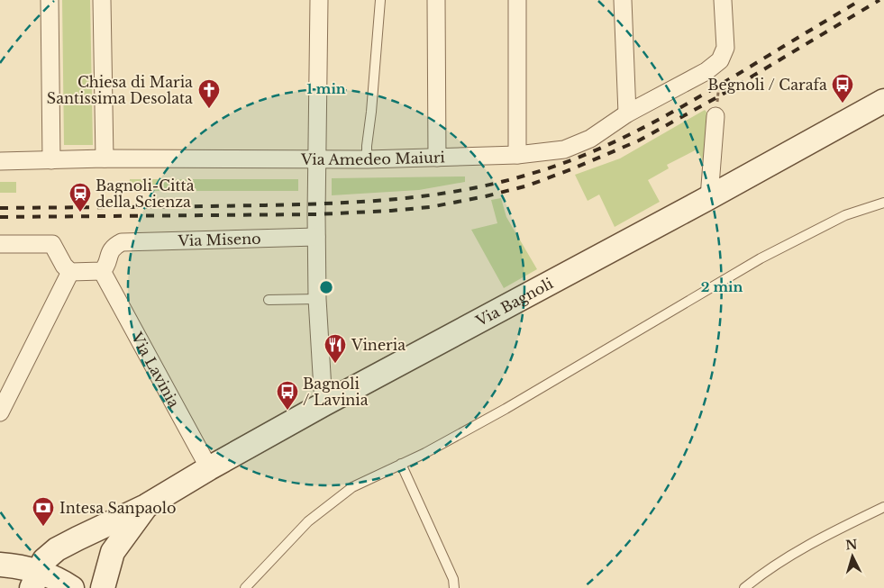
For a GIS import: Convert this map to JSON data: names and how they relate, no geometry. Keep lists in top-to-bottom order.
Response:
{
  "streets": {
    "street": [
      "Via Amedeo Maiuri",
      "Via Miseno",
      "Via Bagnoli",
      "Via Lavinia"
    ]
  },
  "crossings": [
    ["Via Miseno", "Via Lavinia"],
    ["Via Bagnoli", "Via Lavinia"]
  ],
  "places": {
    "bus stop": ["Begnoli / Carafa", "Bagnoli / Lavinia"],
    "church": ["Chiesa di Maria Santissima Desolata"],
    "station": ["Bagnoli-Città della Scienza"],
    "restaurant": ["Vineria"],
    "bank": ["Intesa Sanpaolo"]
  },
  "north": "top",
  "rings": ["1 min", "2 min"]
}
